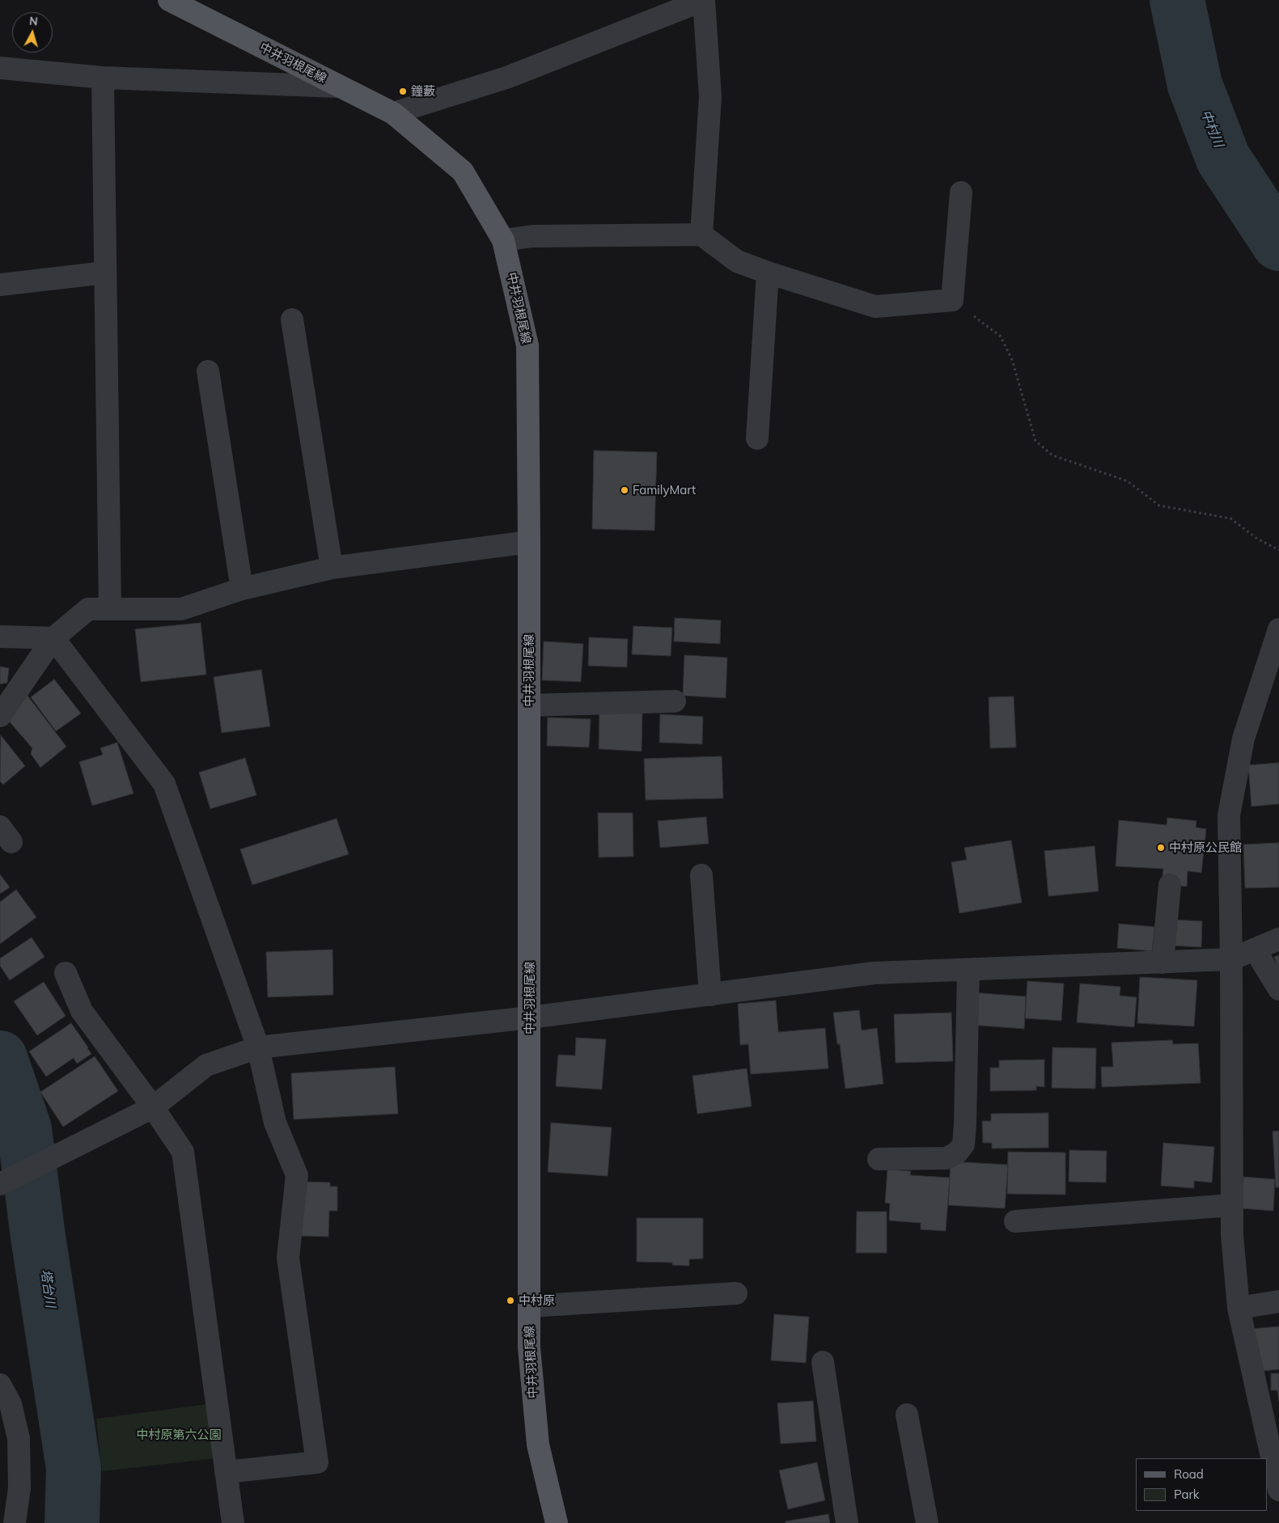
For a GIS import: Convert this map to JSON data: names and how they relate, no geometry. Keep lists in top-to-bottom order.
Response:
{
  "streets": {
    "main road": ["中井羽根尾線"]
  },
  "water": ["中村川", "塔台川"],
  "parks": ["中村原第六公園"],
  "places": [
    "鐘藪",
    "FamilyMart",
    "中村原公民館",
    "中村原"
  ],
  "legend": ["Road", "Park"],
  "north": "top"
}
